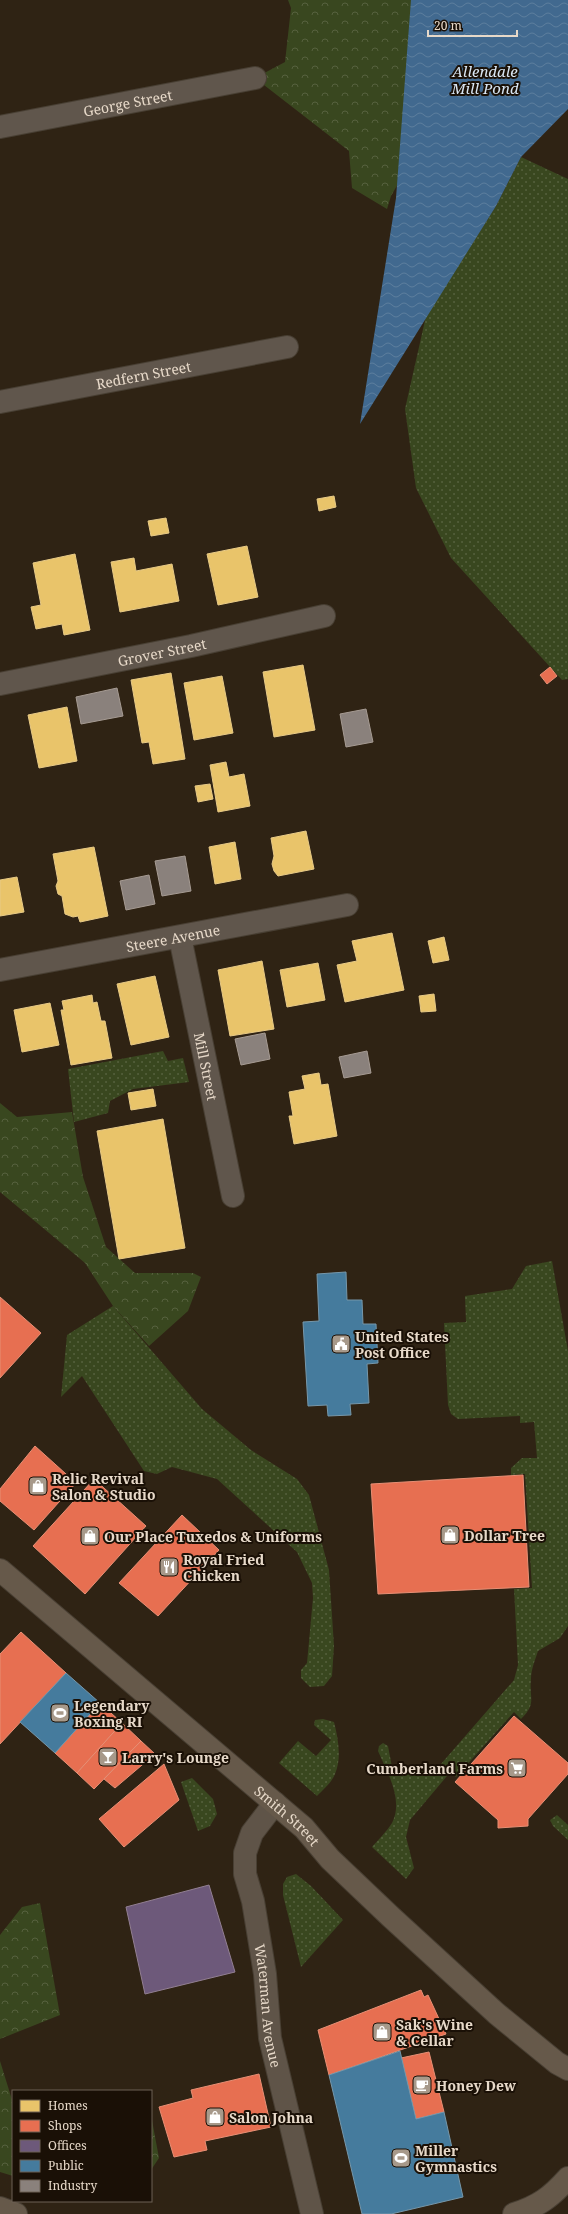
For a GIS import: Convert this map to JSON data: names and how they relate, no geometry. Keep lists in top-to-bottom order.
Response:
{
  "streets": {
    "main road": ["Smith Street", "Waterman Avenue"],
    "street": [
      "George Street",
      "Redfern Street",
      "Grover Street",
      "Steere Avenue",
      "Mill Street"
    ]
  },
  "crossings": [
    ["Steere Avenue", "Mill Street"],
    ["Smith Street", "Waterman Avenue"]
  ],
  "water": ["Allendale Mill Pond"],
  "places": {
    "public building": ["United States Post Office"],
    "shop": [
      "Relic Revival Salon & Studio",
      "Dollar Tree",
      "Our Place Tuxedos & Uniforms",
      "Sak's Wine & Cellar",
      "Salon Johna"
    ],
    "restaurant": ["Royal Fried Chicken"],
    "sports": ["Legendary Boxing RI", "Miller Gymnastics"],
    "bar": ["Larry's Lounge"],
    "supermarket": ["Cumberland Farms"],
    "cafe": ["Honey Dew"]
  },
  "legend": [
    "Homes",
    "Shops",
    "Offices",
    "Public",
    "Industry"
  ],
  "scale_bar": "20 m"
}
